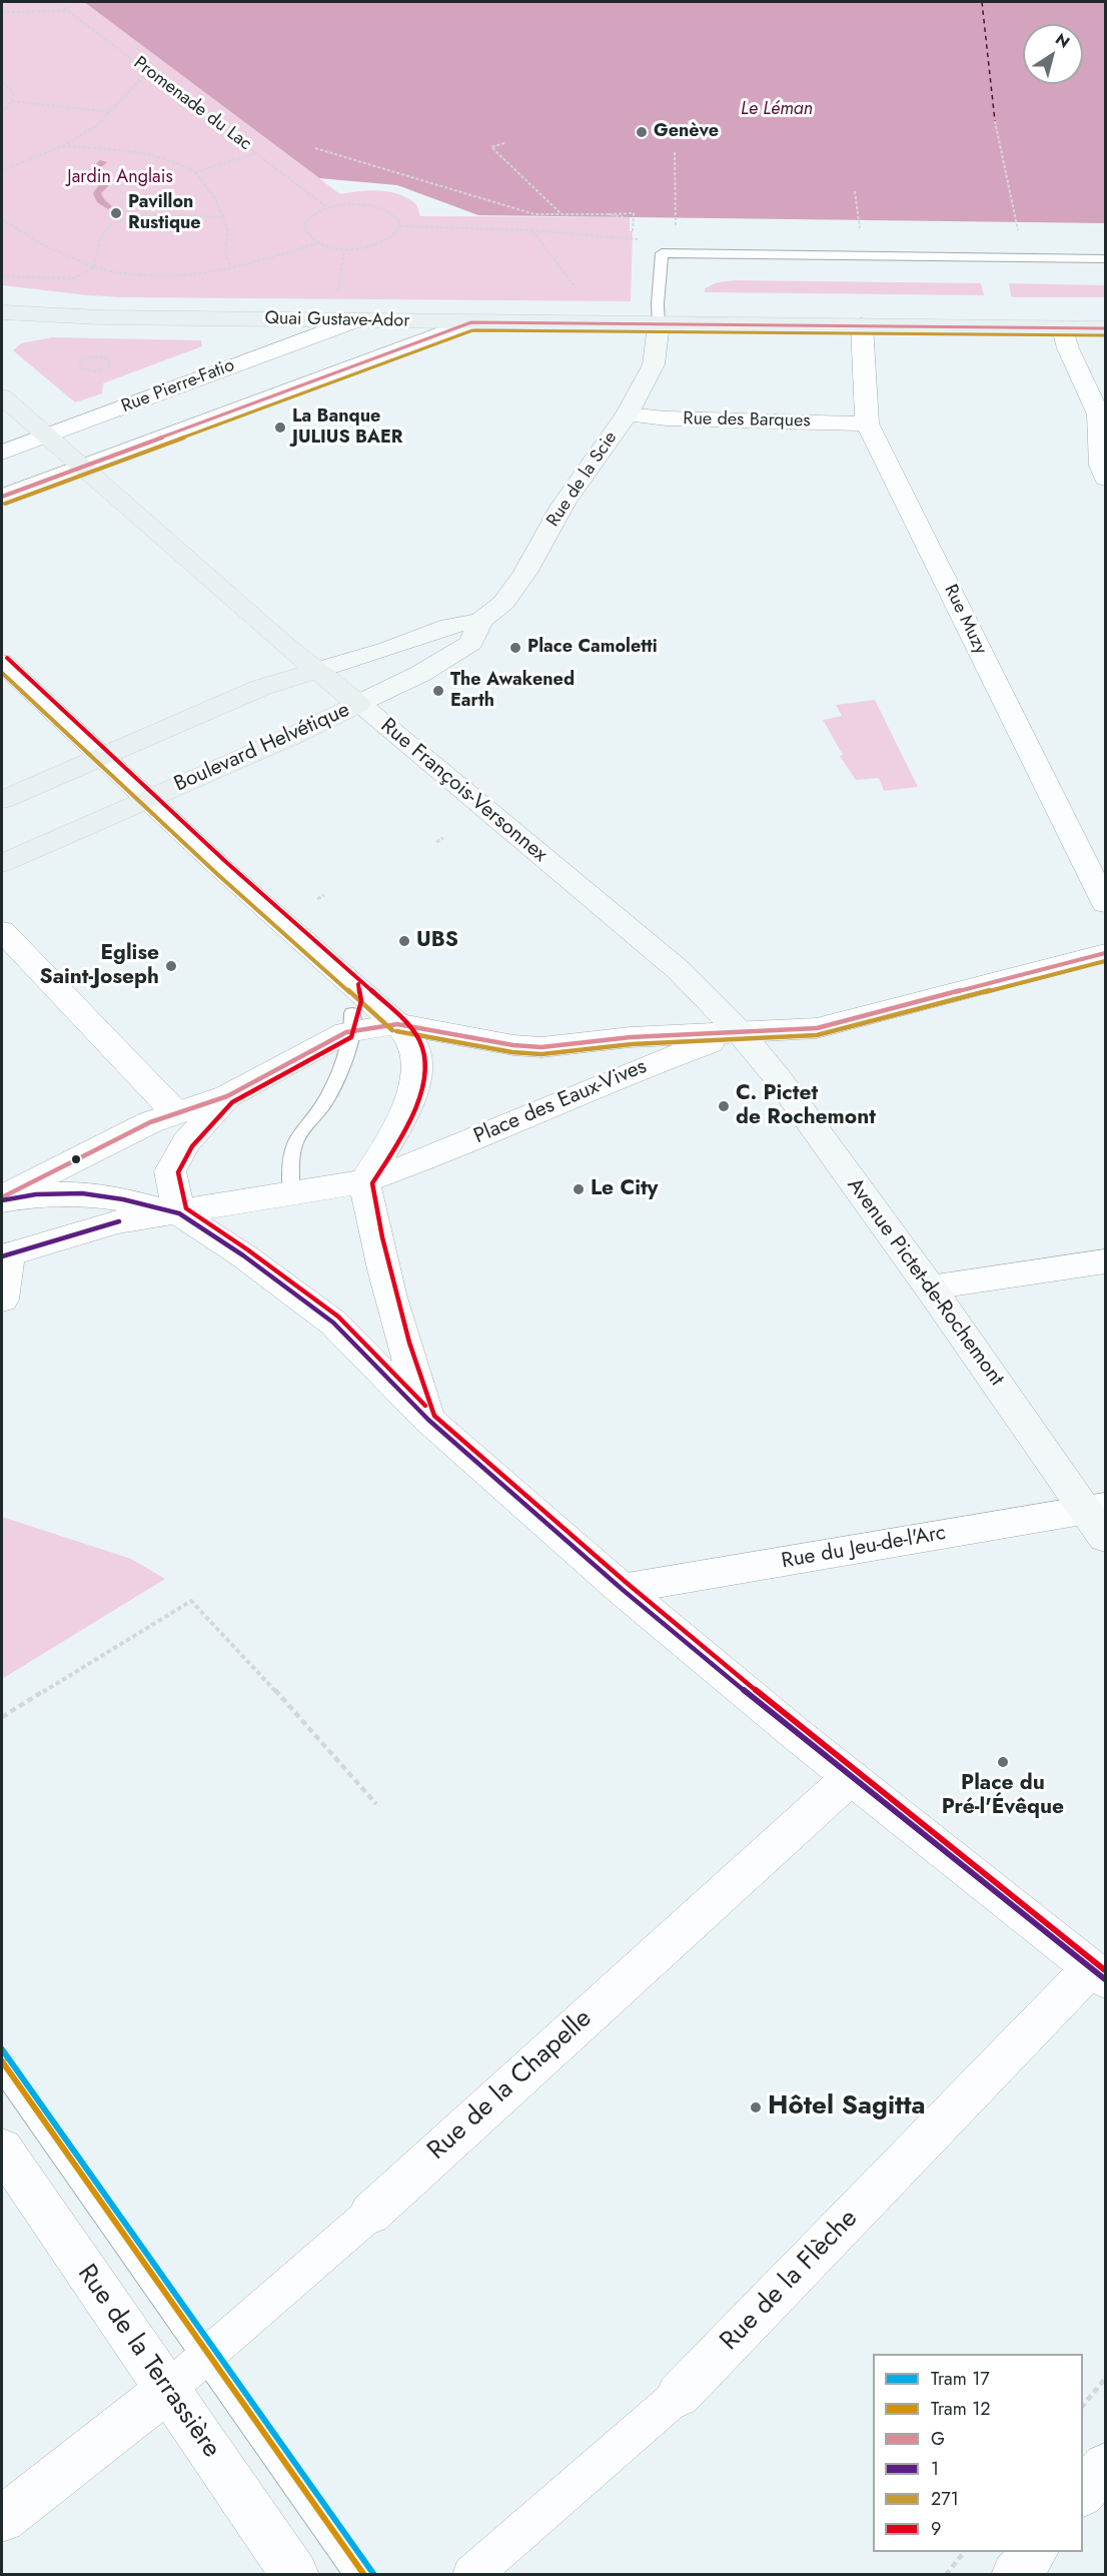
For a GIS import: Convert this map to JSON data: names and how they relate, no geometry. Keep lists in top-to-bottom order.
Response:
{
  "streets": {
    "main road": [
      "Quai Gustave-Ador",
      "Rue de la Scie",
      "Boulevard Helvétique",
      "Rue François-Versonnex",
      "Avenue Pictet-de-Rochemont"
    ],
    "street": [
      "Rue Pierre-Fatio",
      "Rue des Barques",
      "Rue Muzy",
      "Place des Eaux-Vives",
      "Rue du Jeu-de-l'Arc",
      "Rue de la Chapelle",
      "Rue de la Flèche",
      "Rue de la Terrassière"
    ],
    "path": ["Promenade du Lac"]
  },
  "crossings": [
    ["Quai Gustave-Ador", "Rue Pierre-Fatio"],
    ["Quai Gustave-Ador", "Rue de la Scie"],
    ["Quai Gustave-Ador", "Rue Muzy"],
    ["Rue Pierre-Fatio", "Rue François-Versonnex"],
    ["Rue des Barques", "Rue de la Scie"],
    ["Rue des Barques", "Rue Muzy"],
    ["Boulevard Helvétique", "Rue François-Versonnex"],
    ["Rue François-Versonnex", "Place des Eaux-Vives"],
    ["Rue François-Versonnex", "Avenue Pictet-de-Rochemont"],
    ["Place des Eaux-Vives", "Avenue Pictet-de-Rochemont"],
    ["Avenue Pictet-de-Rochemont", "Rue du Jeu-de-l'Arc"],
    ["Rue de la Chapelle", "Rue de la Terrassière"]
  ],
  "water": ["Le Léman"],
  "parks": ["Jardin Anglais"],
  "places": [
    "Genève",
    "Pavillon Rustique",
    "La Banque JULIUS BAER",
    "Place Camoletti",
    "The Awakened Earth",
    "UBS",
    "Eglise Saint-Joseph",
    "C. Pictet de Rochemont",
    "Le City",
    "Place du Pré-l'Évêque",
    "Hôtel Sagitta"
  ],
  "lines": [
    "transit line G",
    "transit line 271",
    "transit line 9",
    "transit line 1",
    "tram line 17",
    "tram line 12"
  ],
  "legend": [
    "Tram 17",
    "Tram 12",
    "G",
    "1",
    "271",
    "9"
  ],
  "north": "top right"
}
